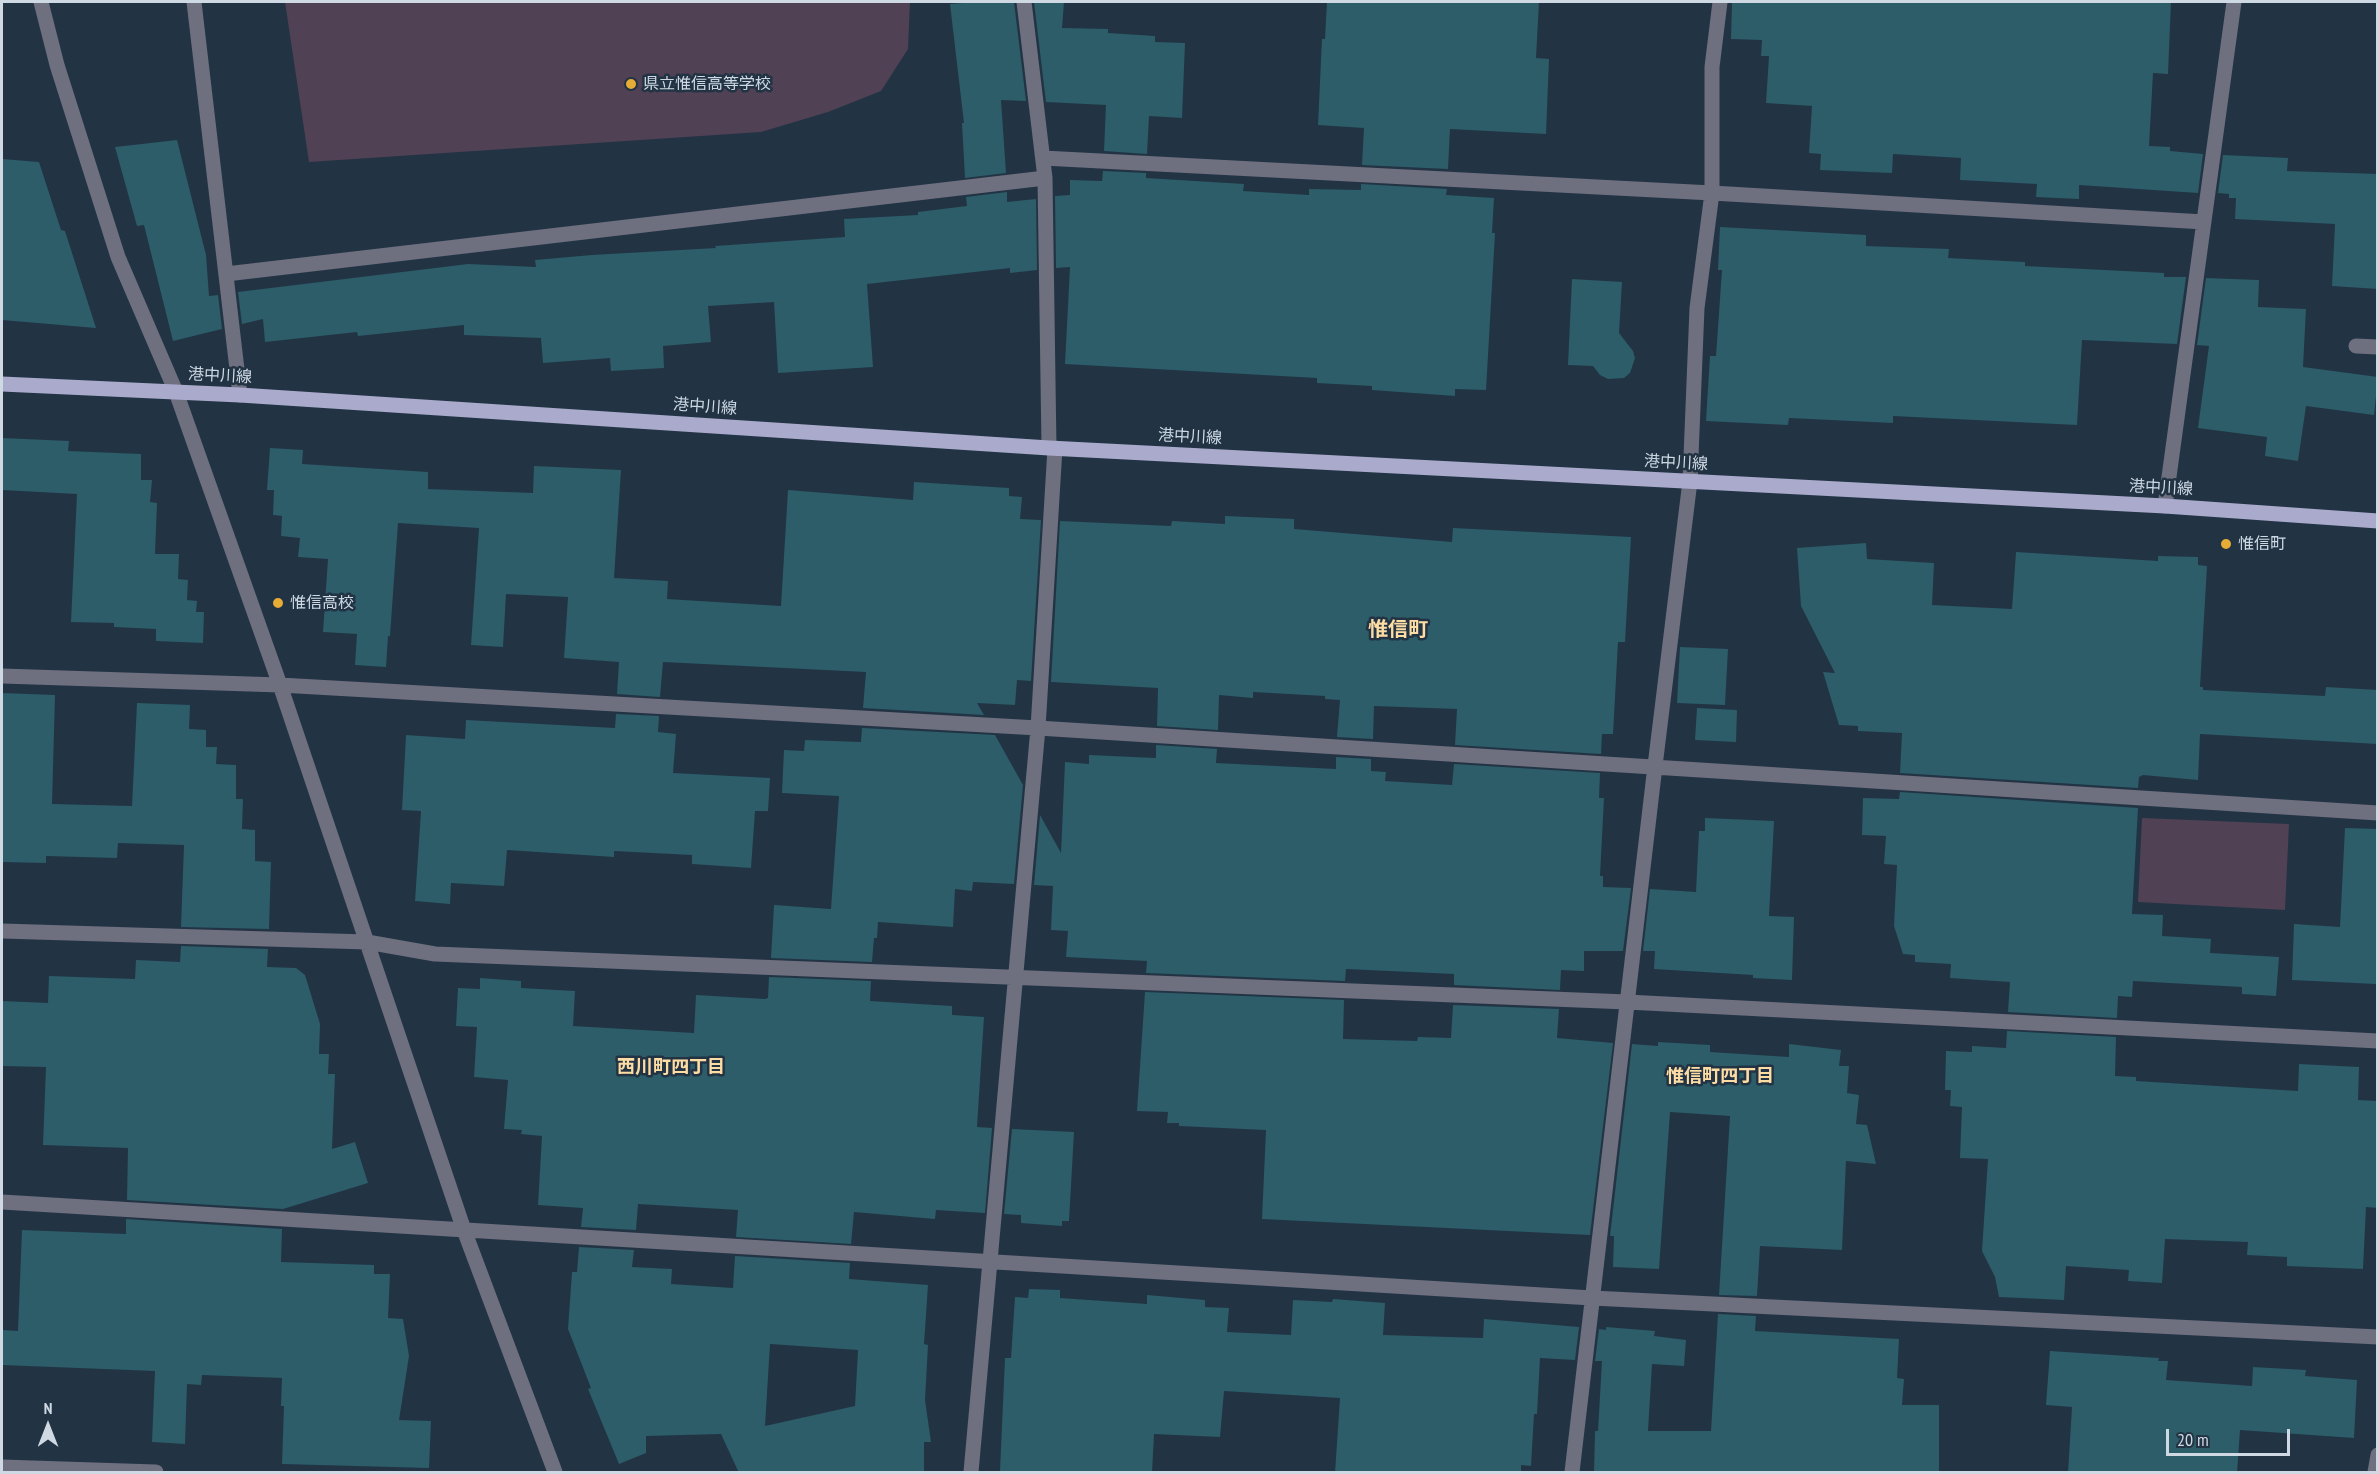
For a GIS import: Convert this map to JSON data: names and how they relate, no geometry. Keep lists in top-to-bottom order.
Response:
{
  "streets": {
    "main road": ["港中川線"]
  },
  "districts": ["惟信町", "西川町四丁目", "惟信町四丁目"],
  "places": ["県立惟信高等学校", "惟信町", "惟信高校"],
  "scale_bar": "20 m",
  "north": "top"
}
